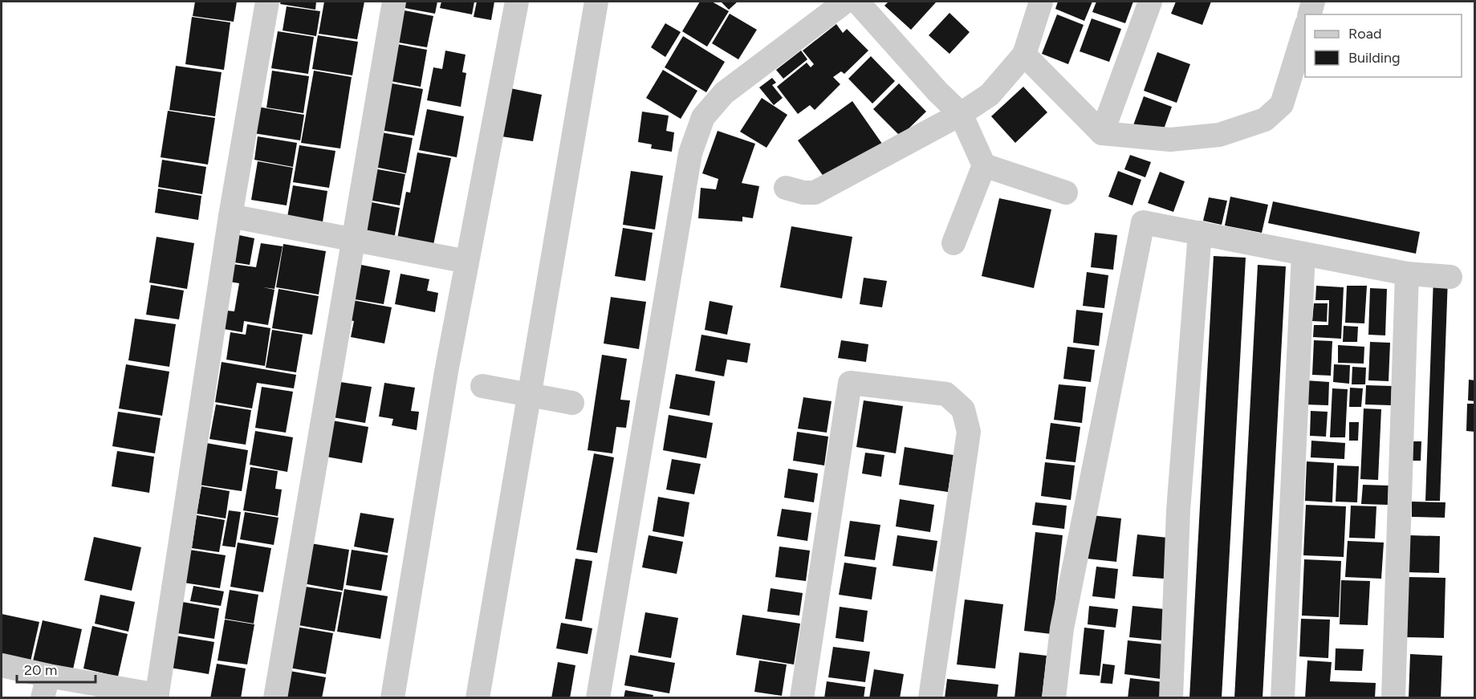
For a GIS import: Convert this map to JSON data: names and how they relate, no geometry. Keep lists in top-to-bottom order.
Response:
{
  "legend": ["Road", "Building"],
  "scale_bar": "20 m"
}
